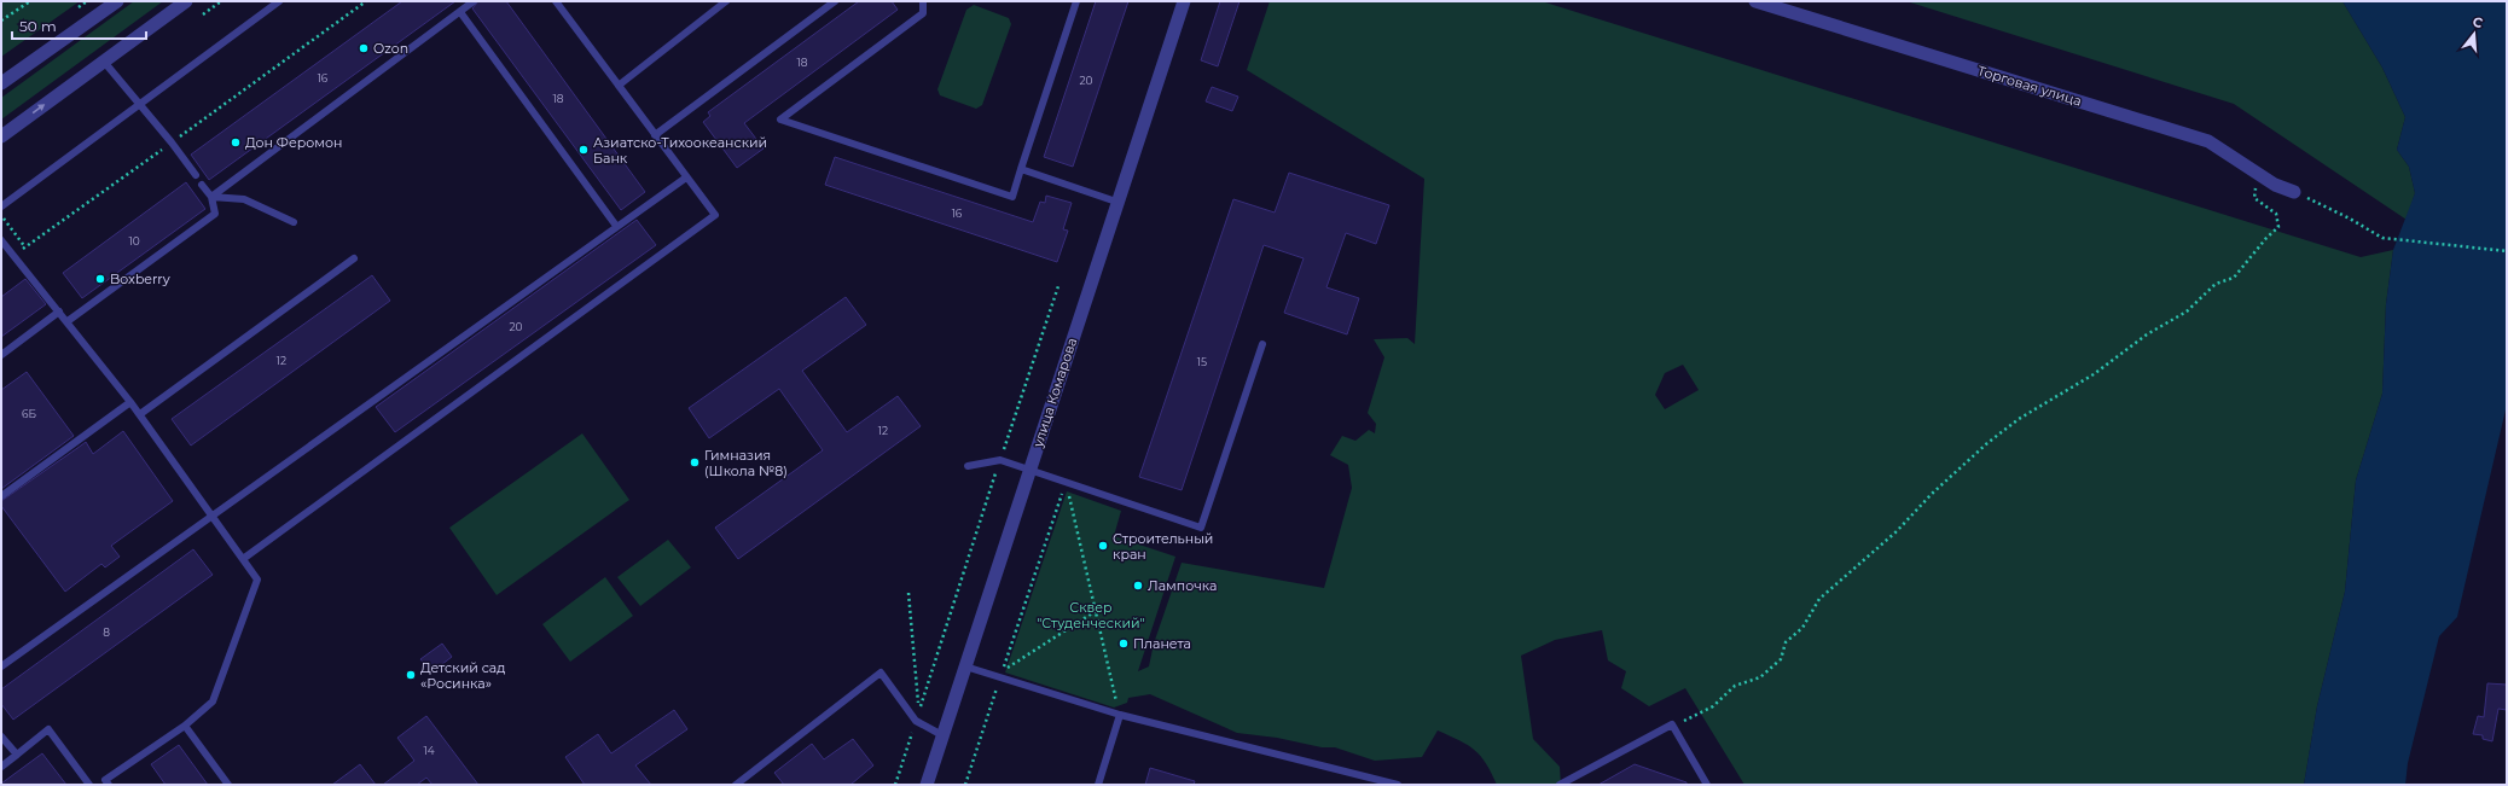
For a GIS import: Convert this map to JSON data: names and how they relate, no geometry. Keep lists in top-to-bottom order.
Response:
{
  "streets": {
    "street": ["Торговая улица", "улица Комарова"]
  },
  "parks": ["Сквер \"Студенческий\""],
  "places": [
    "Ozon",
    "Дон Феромон",
    "Азиатско-Тихоокеанский Банк",
    "Boxberry",
    "Гимназия (Школа №8)",
    "Строительный кран",
    "Лампочка",
    "Планета",
    "Детский сад «Росинка»"
  ],
  "house_numbers": [
    "18",
    "16",
    "20",
    "18",
    "16",
    "10",
    "20",
    "12",
    "15",
    "6Б",
    "12",
    "8",
    "14"
  ],
  "scale_bar": "50 m",
  "north": "top"
}
